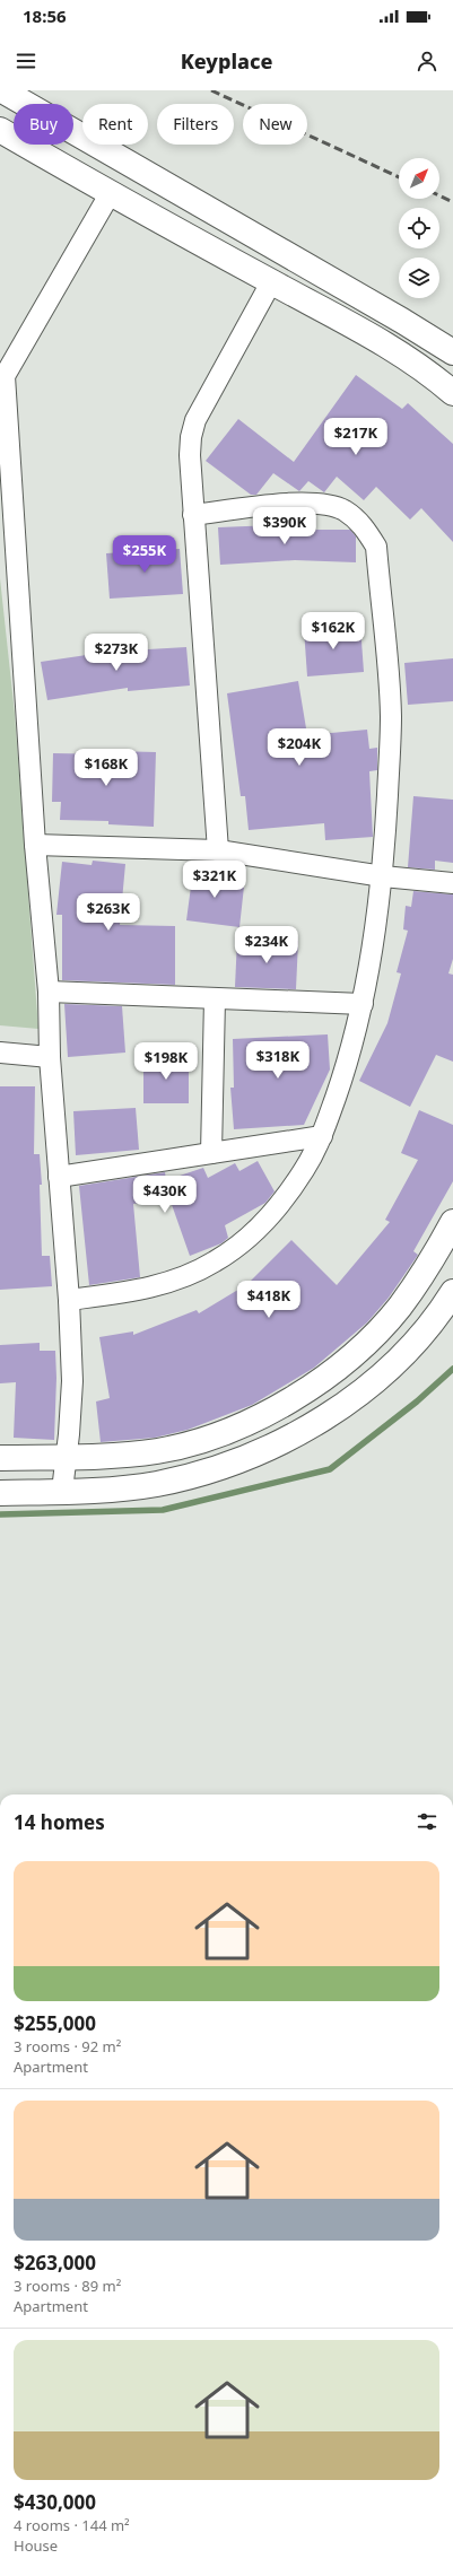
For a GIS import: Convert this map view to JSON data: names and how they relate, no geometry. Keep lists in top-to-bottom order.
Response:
{
  "north": "top right",
  "page": {
    "status": "18:56",
    "header": "Keyplace",
    "chip": [
      "Buy",
      "Rent",
      "Filters",
      "New"
    ],
    "price": [
      "$217K",
      "$390K",
      "$255K",
      "$162K",
      "$273K",
      "$204K",
      "$168K",
      "$321K",
      "$263K",
      "$234K",
      "$318K",
      "$198K",
      "$430K",
      "$418K"
    ],
    "heading": "14 homes",
    "list": [
      {
        "name": "$255,000",
        "note": "3 rooms · 92 m² · Apartment"
      },
      {
        "name": "$263,000",
        "note": "3 rooms · 89 m² · Apartment"
      },
      {
        "name": "$430,000",
        "note": "4 rooms · 144 m² · House"
      }
    ]
  }
}
